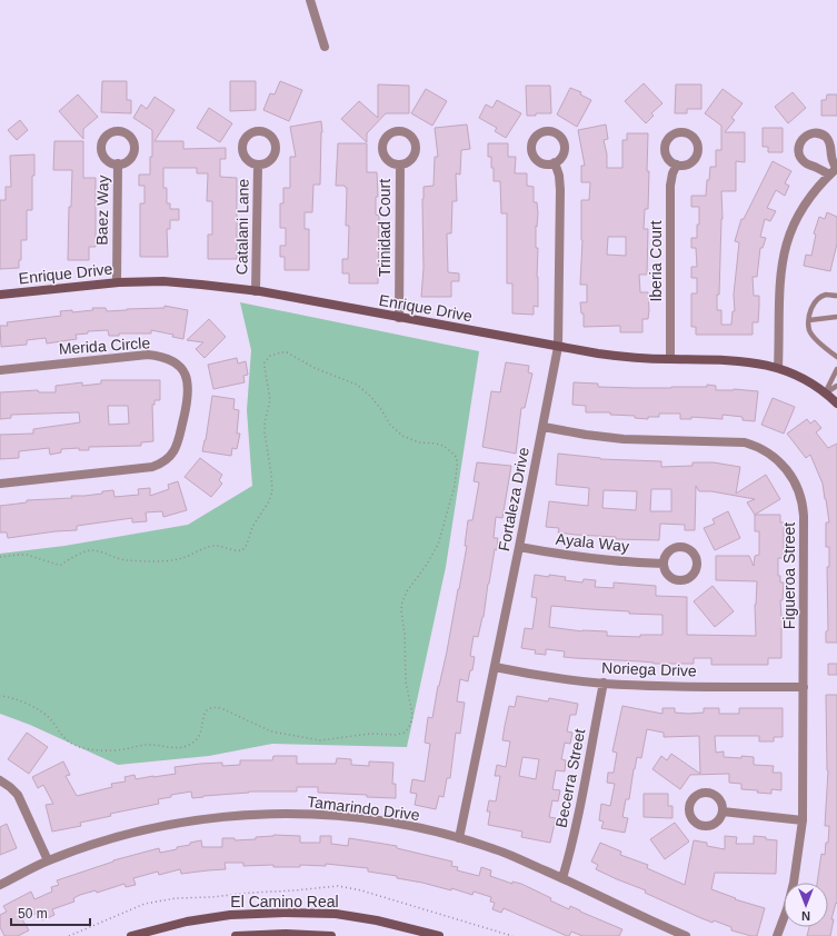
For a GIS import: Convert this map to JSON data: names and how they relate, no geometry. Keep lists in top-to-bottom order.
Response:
{
  "streets": {
    "street": [
      "Baez Way",
      "Catalani Lane",
      "Trinidad Court",
      "Iberia Court",
      "Enrique Drive",
      "Merida Circle",
      "Fortaleza Drive",
      "Ayala Way",
      "Figueroa Street",
      "Noriega Drive",
      "Becerra Street",
      "Tamarindo Drive",
      "El Camino Real"
    ]
  },
  "crossings": [
    ["Baez Way", "Enrique Drive"],
    ["Catalani Lane", "Enrique Drive"],
    ["Trinidad Court", "Enrique Drive"],
    ["Iberia Court", "Enrique Drive"],
    ["Enrique Drive", "Fortaleza Drive"],
    ["Fortaleza Drive", "Ayala Way"],
    ["Fortaleza Drive", "Figueroa Street"],
    ["Fortaleza Drive", "Noriega Drive"],
    ["Fortaleza Drive", "Tamarindo Drive"],
    ["Figueroa Street", "Noriega Drive"],
    ["Noriega Drive", "Becerra Street"],
    ["Becerra Street", "Tamarindo Drive"]
  ],
  "scale_bar": "50 m",
  "north": "bottom"
}
